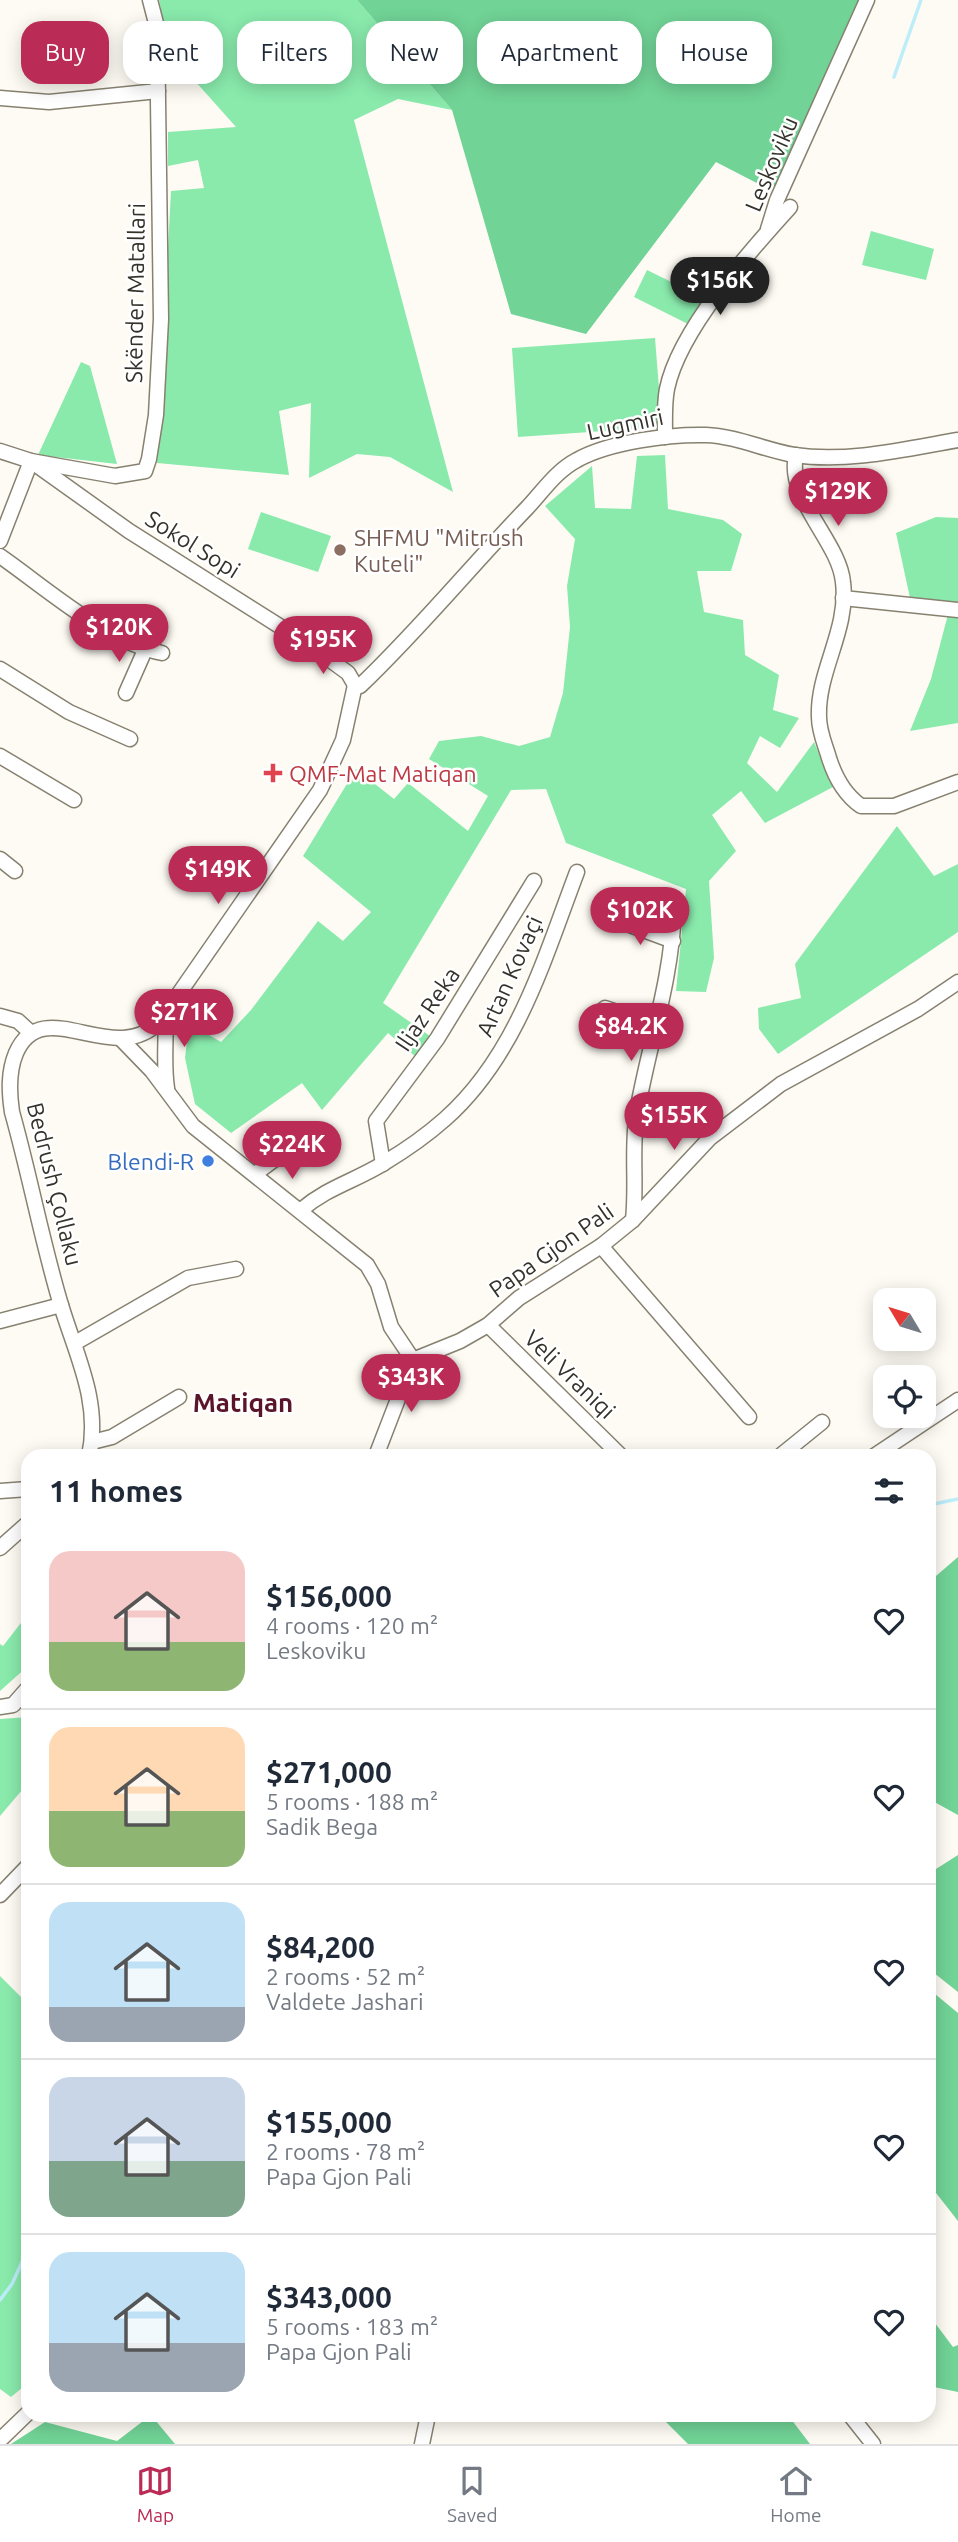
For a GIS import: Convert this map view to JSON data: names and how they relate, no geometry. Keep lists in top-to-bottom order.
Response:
{
  "streets": {
    "street": [
      "Leskoviku",
      "Skënder Matallari",
      "Lugmiri",
      "Sokol Sopi",
      "Artan Kovaçi",
      "Iljaz Reka",
      "Bedrush Çollaku",
      "Papa Gjon Pali",
      "Veli Vraniqi"
    ]
  },
  "crossings": [
    ["Leskoviku", "Lugmiri"],
    ["Skënder Matallari", "Sokol Sopi"],
    ["Lugmiri", "Sokol Sopi"],
    ["Artan Kovaçi", "Iljaz Reka"],
    ["Papa Gjon Pali", "Veli Vraniqi"]
  ],
  "districts": ["Matiqan"],
  "places": {
    "other": ["SHFMU \"Mitrush Kuteli\"", "Blendi-R"],
    "health": ["QMF-Mat Matiqan"]
  },
  "north": "top left",
  "page": {
    "chip": [
      "Buy",
      "Rent",
      "Filters",
      "New",
      "Apartment",
      "House"
    ],
    "price": [
      "$156K",
      "$129K",
      "$120K",
      "$195K",
      "$149K",
      "$102K",
      "$271K",
      "$84.2K",
      "$155K",
      "$224K",
      "$343K"
    ],
    "heading": "11 homes",
    "list": [
      {
        "name": "$156,000",
        "note": "4 rooms · 120 m² · Leskoviku"
      },
      {
        "name": "$271,000",
        "note": "5 rooms · 188 m² · Sadik Bega"
      },
      {
        "name": "$84,200",
        "note": "2 rooms · 52 m² · Valdete Jashari"
      },
      {
        "name": "$155,000",
        "note": "2 rooms · 78 m² · Papa Gjon Pali"
      },
      {
        "name": "$343,000",
        "note": "5 rooms · 183 m² · Papa Gjon Pali"
      }
    ],
    "tabs": ["Map", "Saved", "Home"]
  }
}
